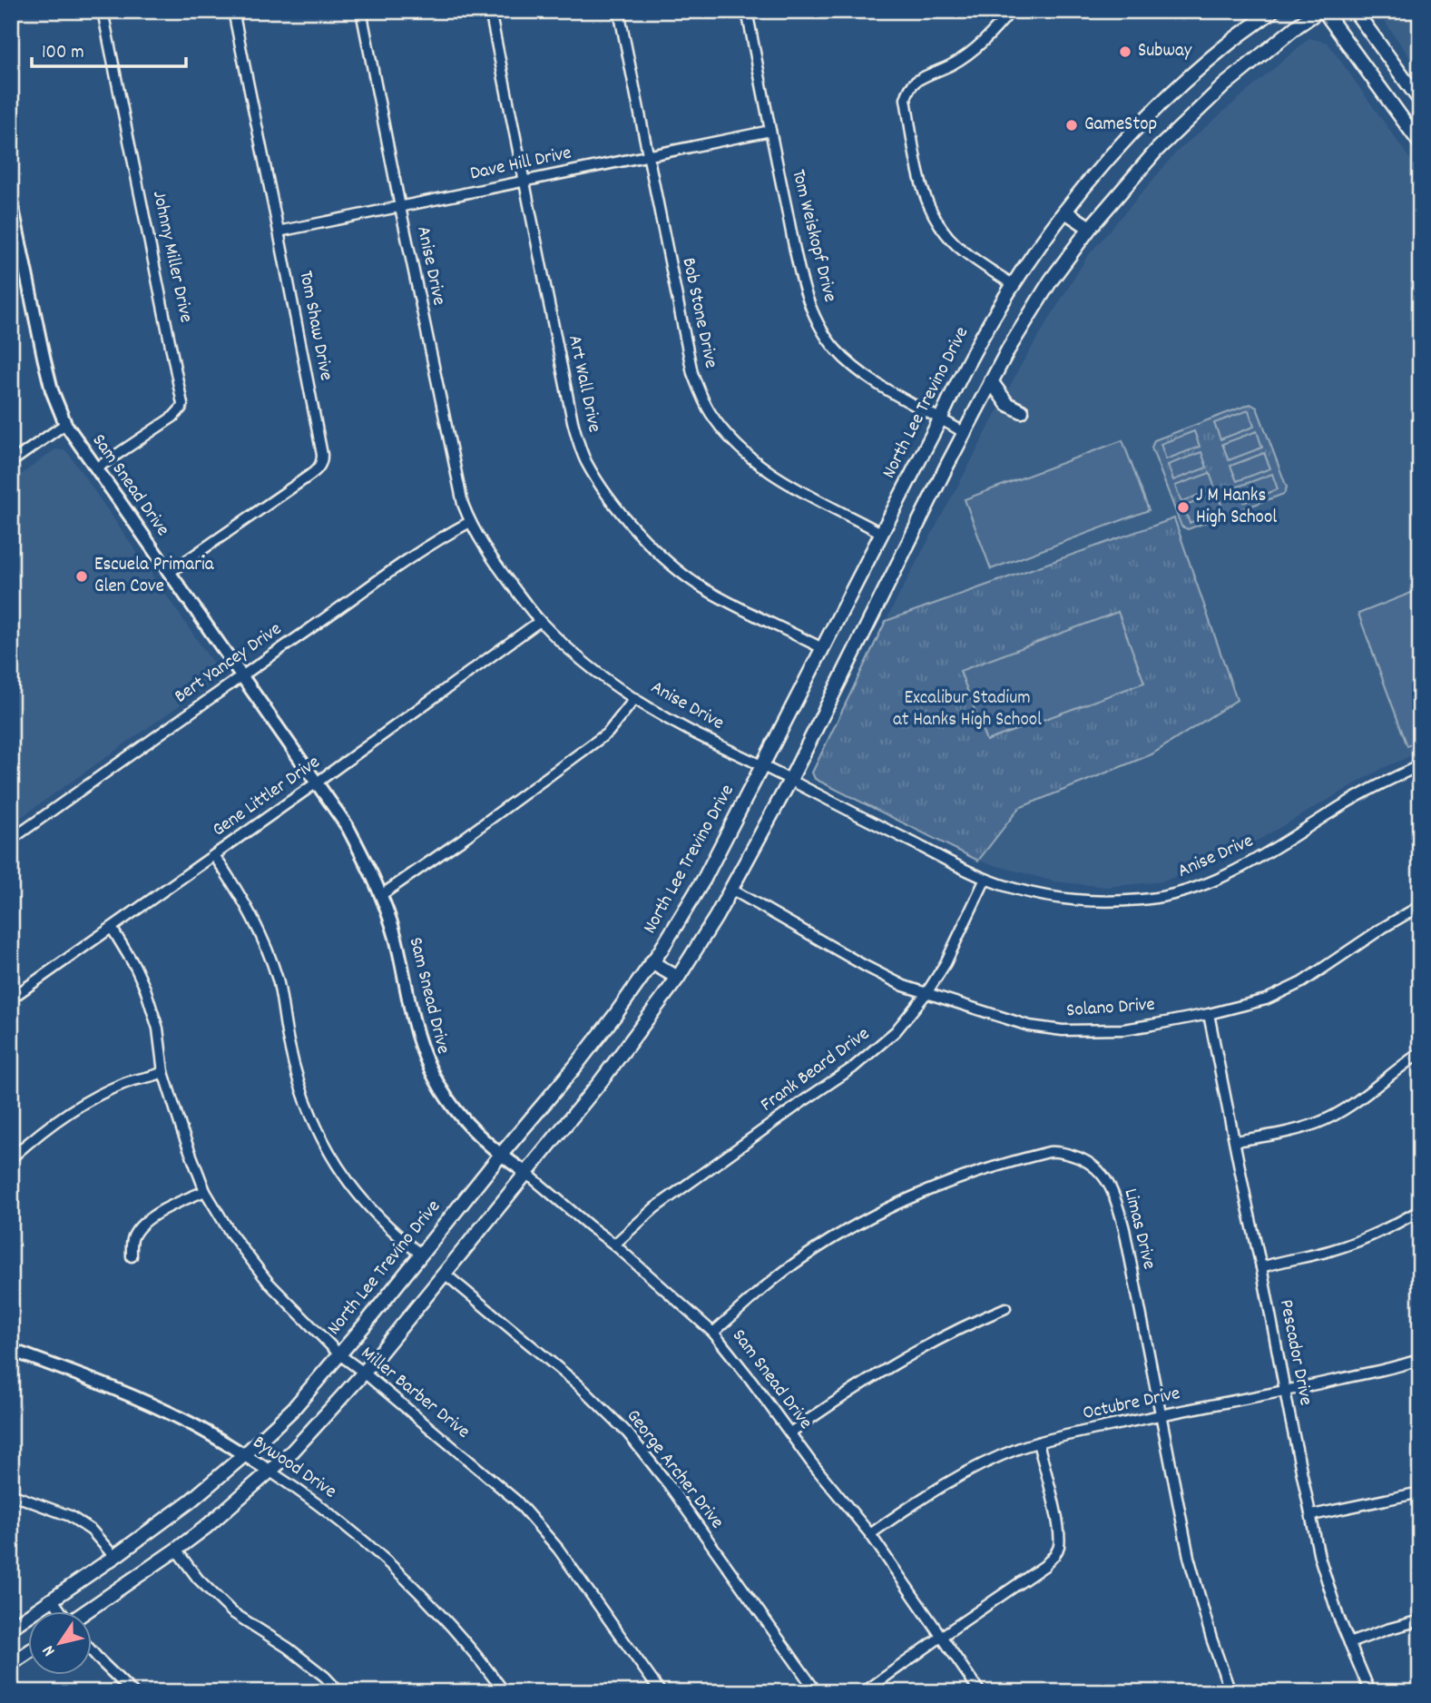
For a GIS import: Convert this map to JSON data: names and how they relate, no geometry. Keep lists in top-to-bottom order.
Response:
{
  "streets": {
    "main road": ["North Lee Trevino Drive"],
    "street": [
      "Dave Hill Drive",
      "Tom Weiskopf Drive",
      "Johnny Miller Drive",
      "Anise Drive",
      "Bob Stone Drive",
      "Tom Shaw Drive",
      "Art Wall Drive",
      "Sam Snead Drive",
      "Bert Yancey Drive",
      "Gene Littler Drive",
      "Solano Drive",
      "Frank Beard Drive",
      "Limas Drive",
      "Pescador Drive",
      "Miller Barber Drive",
      "Octubre Drive",
      "Bywood Drive",
      "George Archer Drive"
    ]
  },
  "crossings": [
    ["Dave Hill Drive", "Tom Weiskopf Drive"],
    ["Dave Hill Drive", "Anise Drive"],
    ["Dave Hill Drive", "Bob Stone Drive"],
    ["Dave Hill Drive", "Tom Shaw Drive"],
    ["Dave Hill Drive", "Art Wall Drive"],
    ["Tom Weiskopf Drive", "North Lee Trevino Drive"],
    ["Johnny Miller Drive", "Sam Snead Drive"],
    ["Anise Drive", "North Lee Trevino Drive"],
    ["Anise Drive", "Bert Yancey Drive"],
    ["Anise Drive", "Gene Littler Drive"],
    ["Anise Drive", "Frank Beard Drive"],
    ["Bob Stone Drive", "North Lee Trevino Drive"],
    ["Tom Shaw Drive", "Sam Snead Drive"],
    ["Art Wall Drive", "North Lee Trevino Drive"],
    ["North Lee Trevino Drive", "Sam Snead Drive"],
    ["North Lee Trevino Drive", "Miller Barber Drive"],
    ["North Lee Trevino Drive", "Bywood Drive"],
    ["Sam Snead Drive", "Bert Yancey Drive"],
    ["Sam Snead Drive", "Gene Littler Drive"],
    ["Sam Snead Drive", "Frank Beard Drive"],
    ["Sam Snead Drive", "Limas Drive"],
    ["Sam Snead Drive", "Octubre Drive"],
    ["Gene Littler Drive", "Miller Barber Drive"],
    ["Solano Drive", "Frank Beard Drive"],
    ["Solano Drive", "Pescador Drive"],
    ["Limas Drive", "Octubre Drive"],
    ["Pescador Drive", "Octubre Drive"]
  ],
  "parks": ["Excalibur Stadium at Hanks High School"],
  "places": [
    "Subway",
    "GameStop",
    "J M Hanks High School",
    "Escuela Primaria Glen Cove"
  ],
  "scale_bar": "100 m",
  "north": "bottom left"
}
